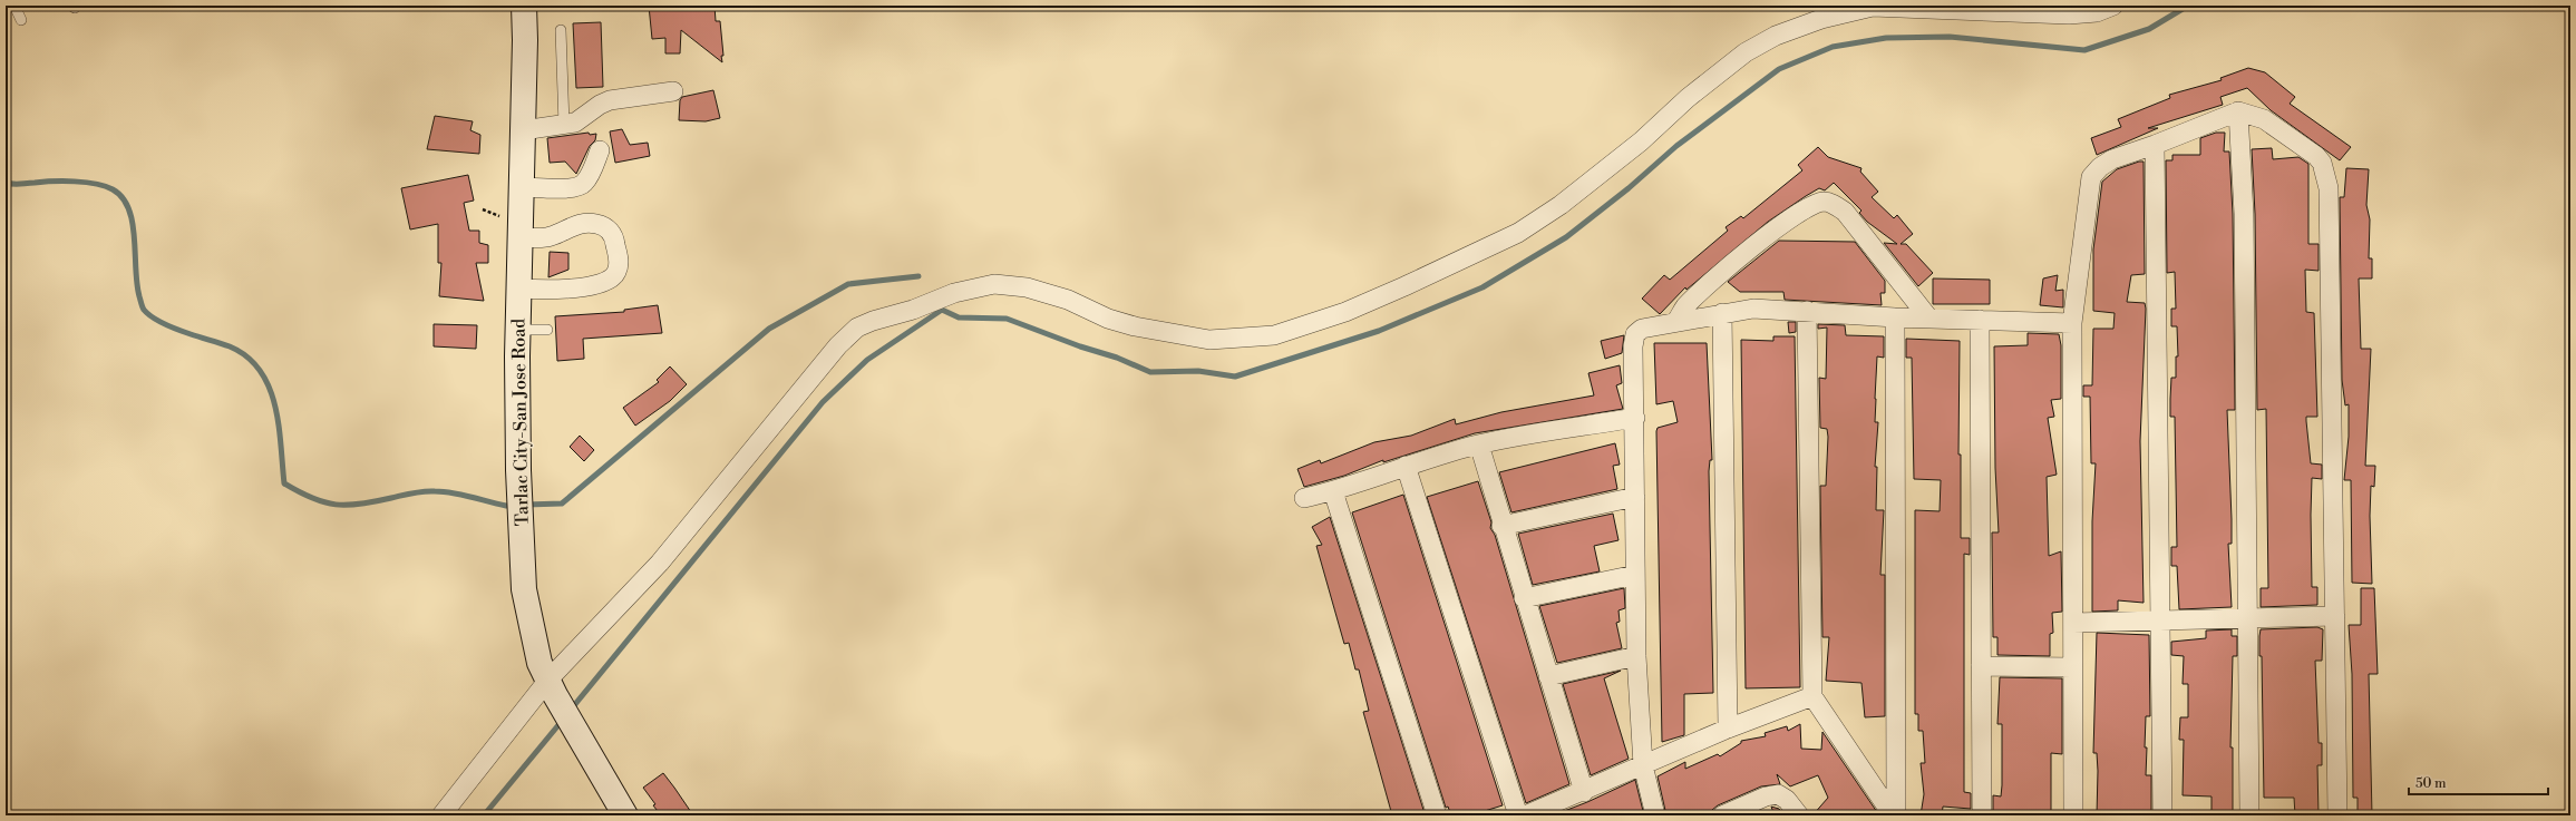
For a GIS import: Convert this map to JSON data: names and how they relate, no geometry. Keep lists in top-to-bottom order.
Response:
{
  "streets": {
    "main road": ["Tarlac City-San Jose Road"]
  },
  "scale_bar": "50 m"
}
